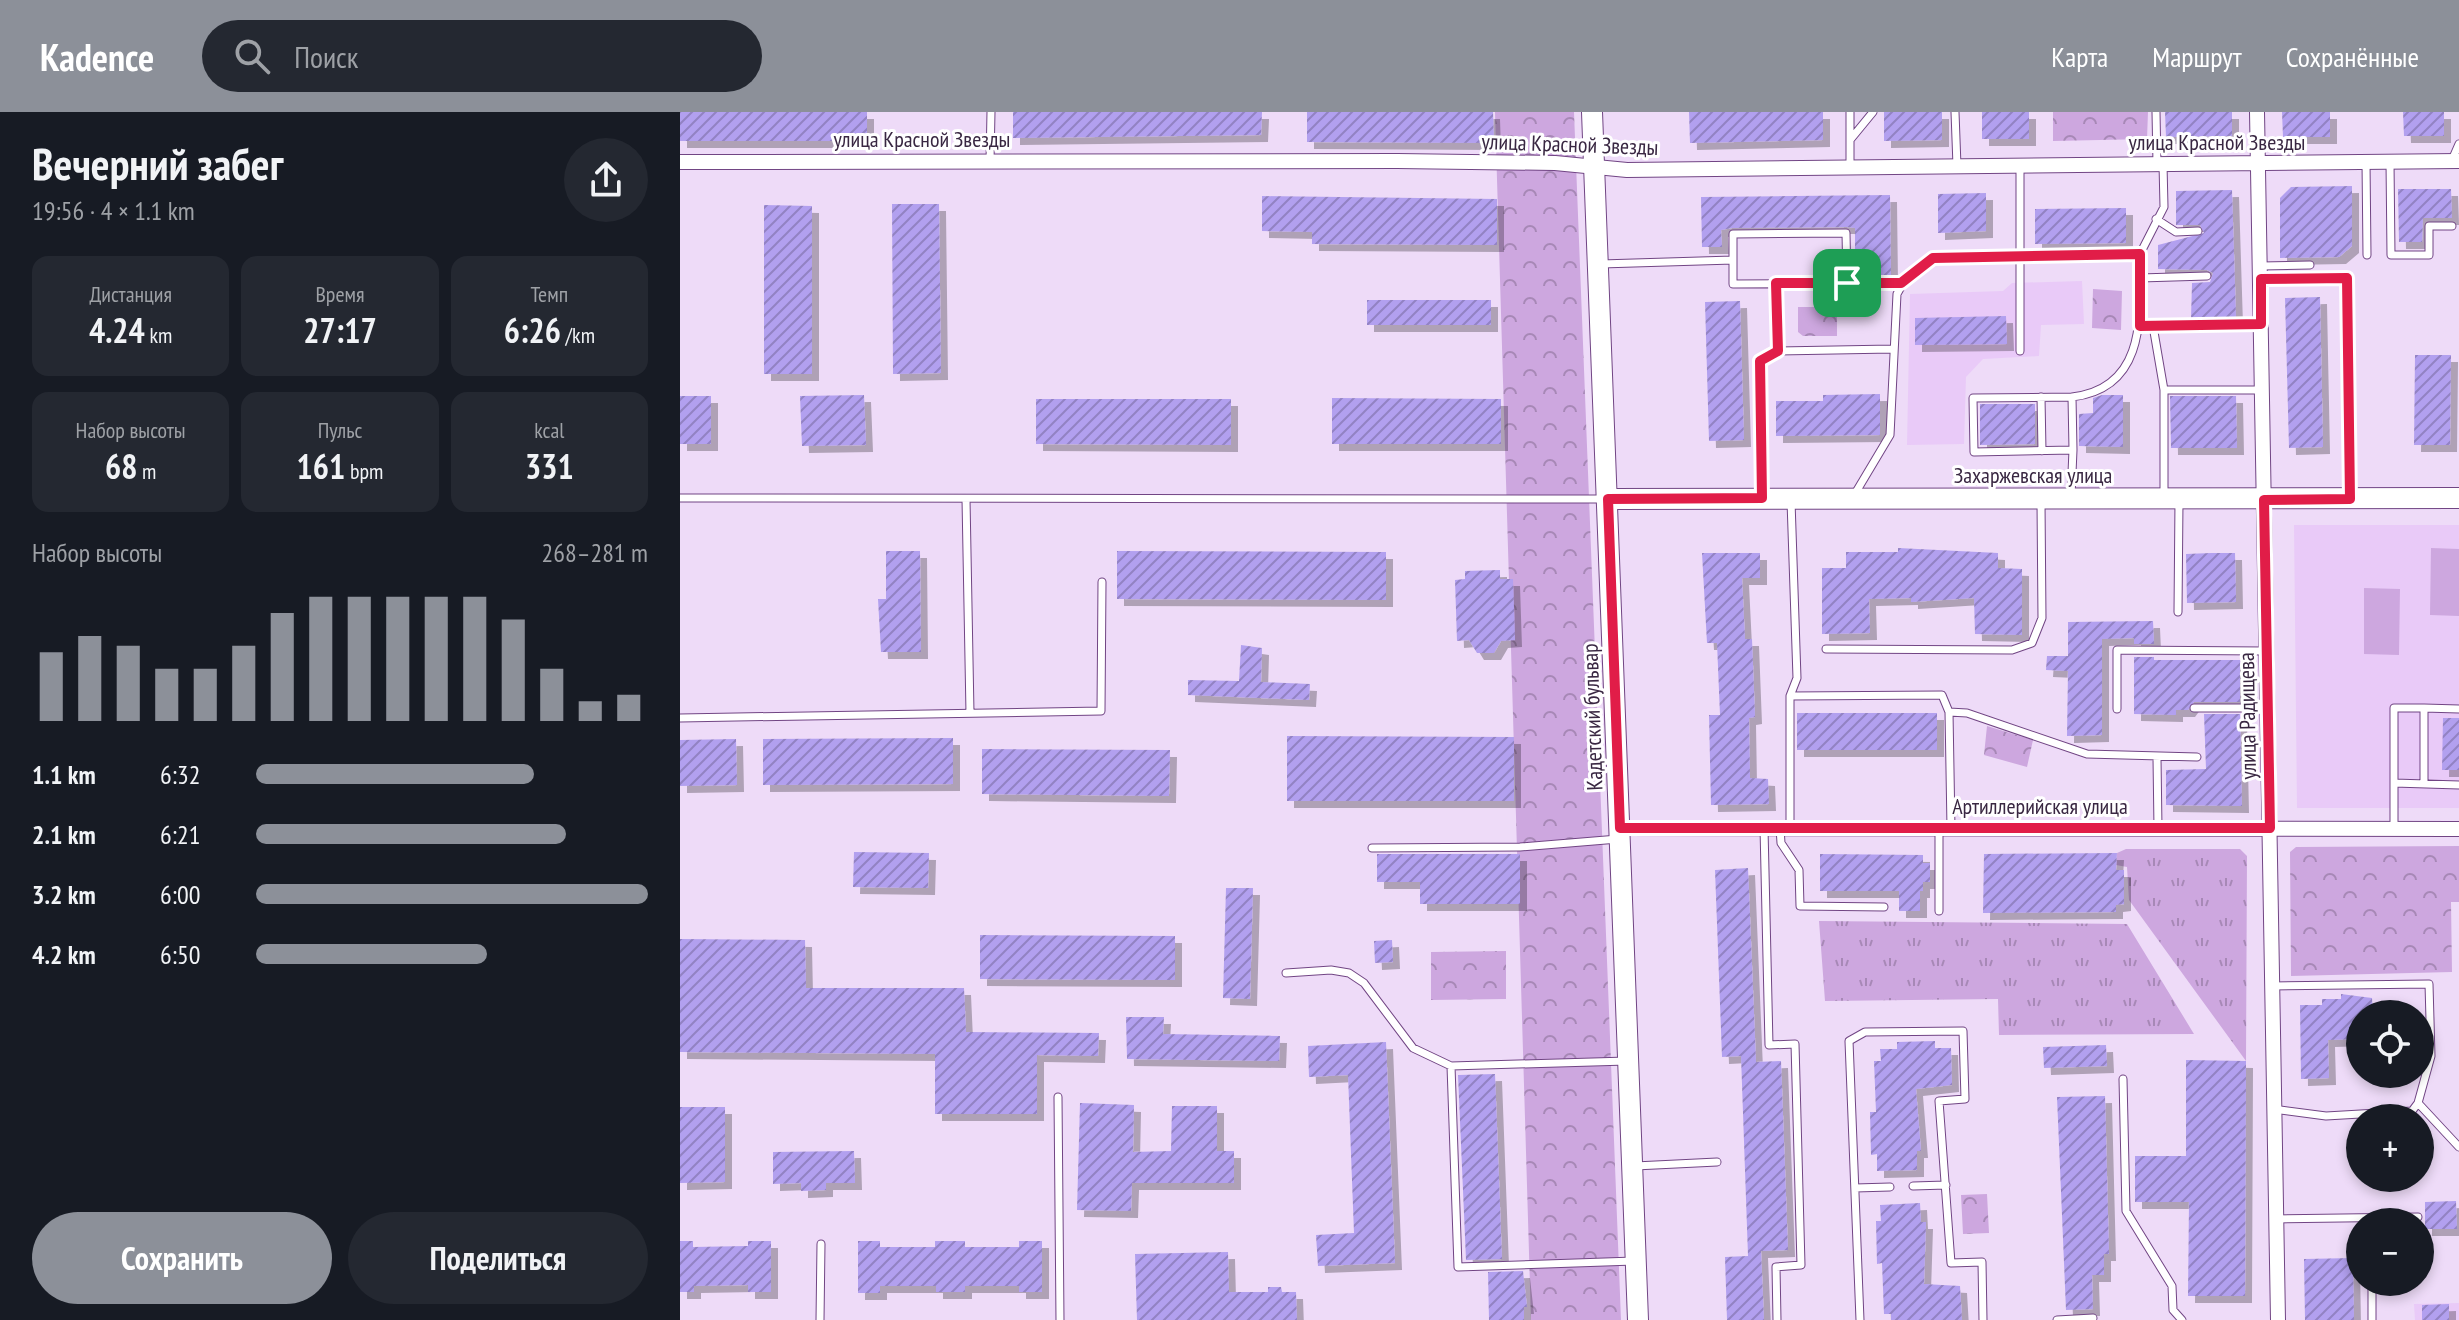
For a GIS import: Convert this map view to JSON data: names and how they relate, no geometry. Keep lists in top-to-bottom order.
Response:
{
  "streets": {
    "street": [
      "улица Красной Звезды",
      "Захаржевская улица",
      "улица Радищева",
      "Кадетский бульвар",
      "Артиллерийская улица"
    ]
  },
  "crossings": [
    ["улица Красной Звезды", "улица Радищева"],
    ["улица Красной Звезды", "Кадетский бульвар"],
    ["Захаржевская улица", "улица Радищева"],
    ["Захаржевская улица", "Кадетский бульвар"],
    ["улица Радищева", "Артиллерийская улица"],
    ["Кадетский бульвар", "Артиллерийская улица"]
  ],
  "page": {
    "header": "Kadence",
    "search": "Поиск",
    "nav": ["Карта", "Маршрут", "Сохранённые"],
    "heading": ["Вечерний забег", "19:56 · 4 × 1.1 km"],
    "stats": [
      ["Дистанция", "4.24 km"],
      ["Время", "27:17"],
      ["Темп", "6:26 /km"],
      ["Набор высоты", "68 m"],
      ["Пульс", "161 bpm"],
      ["kcal", "331"]
    ],
    "chart": ["Набор высоты", "268–281 m"],
    "list": [
      {
        "name": "1.1 km",
        "note": "6:32"
      },
      {
        "name": "2.1 km",
        "note": "6:21"
      },
      {
        "name": "3.2 km",
        "note": "6:00"
      },
      {
        "name": "4.2 km",
        "note": "6:50"
      }
    ],
    "map_buttons": ["+", "−"],
    "buttons": ["Сохранить", "Поделиться"]
  }
}
